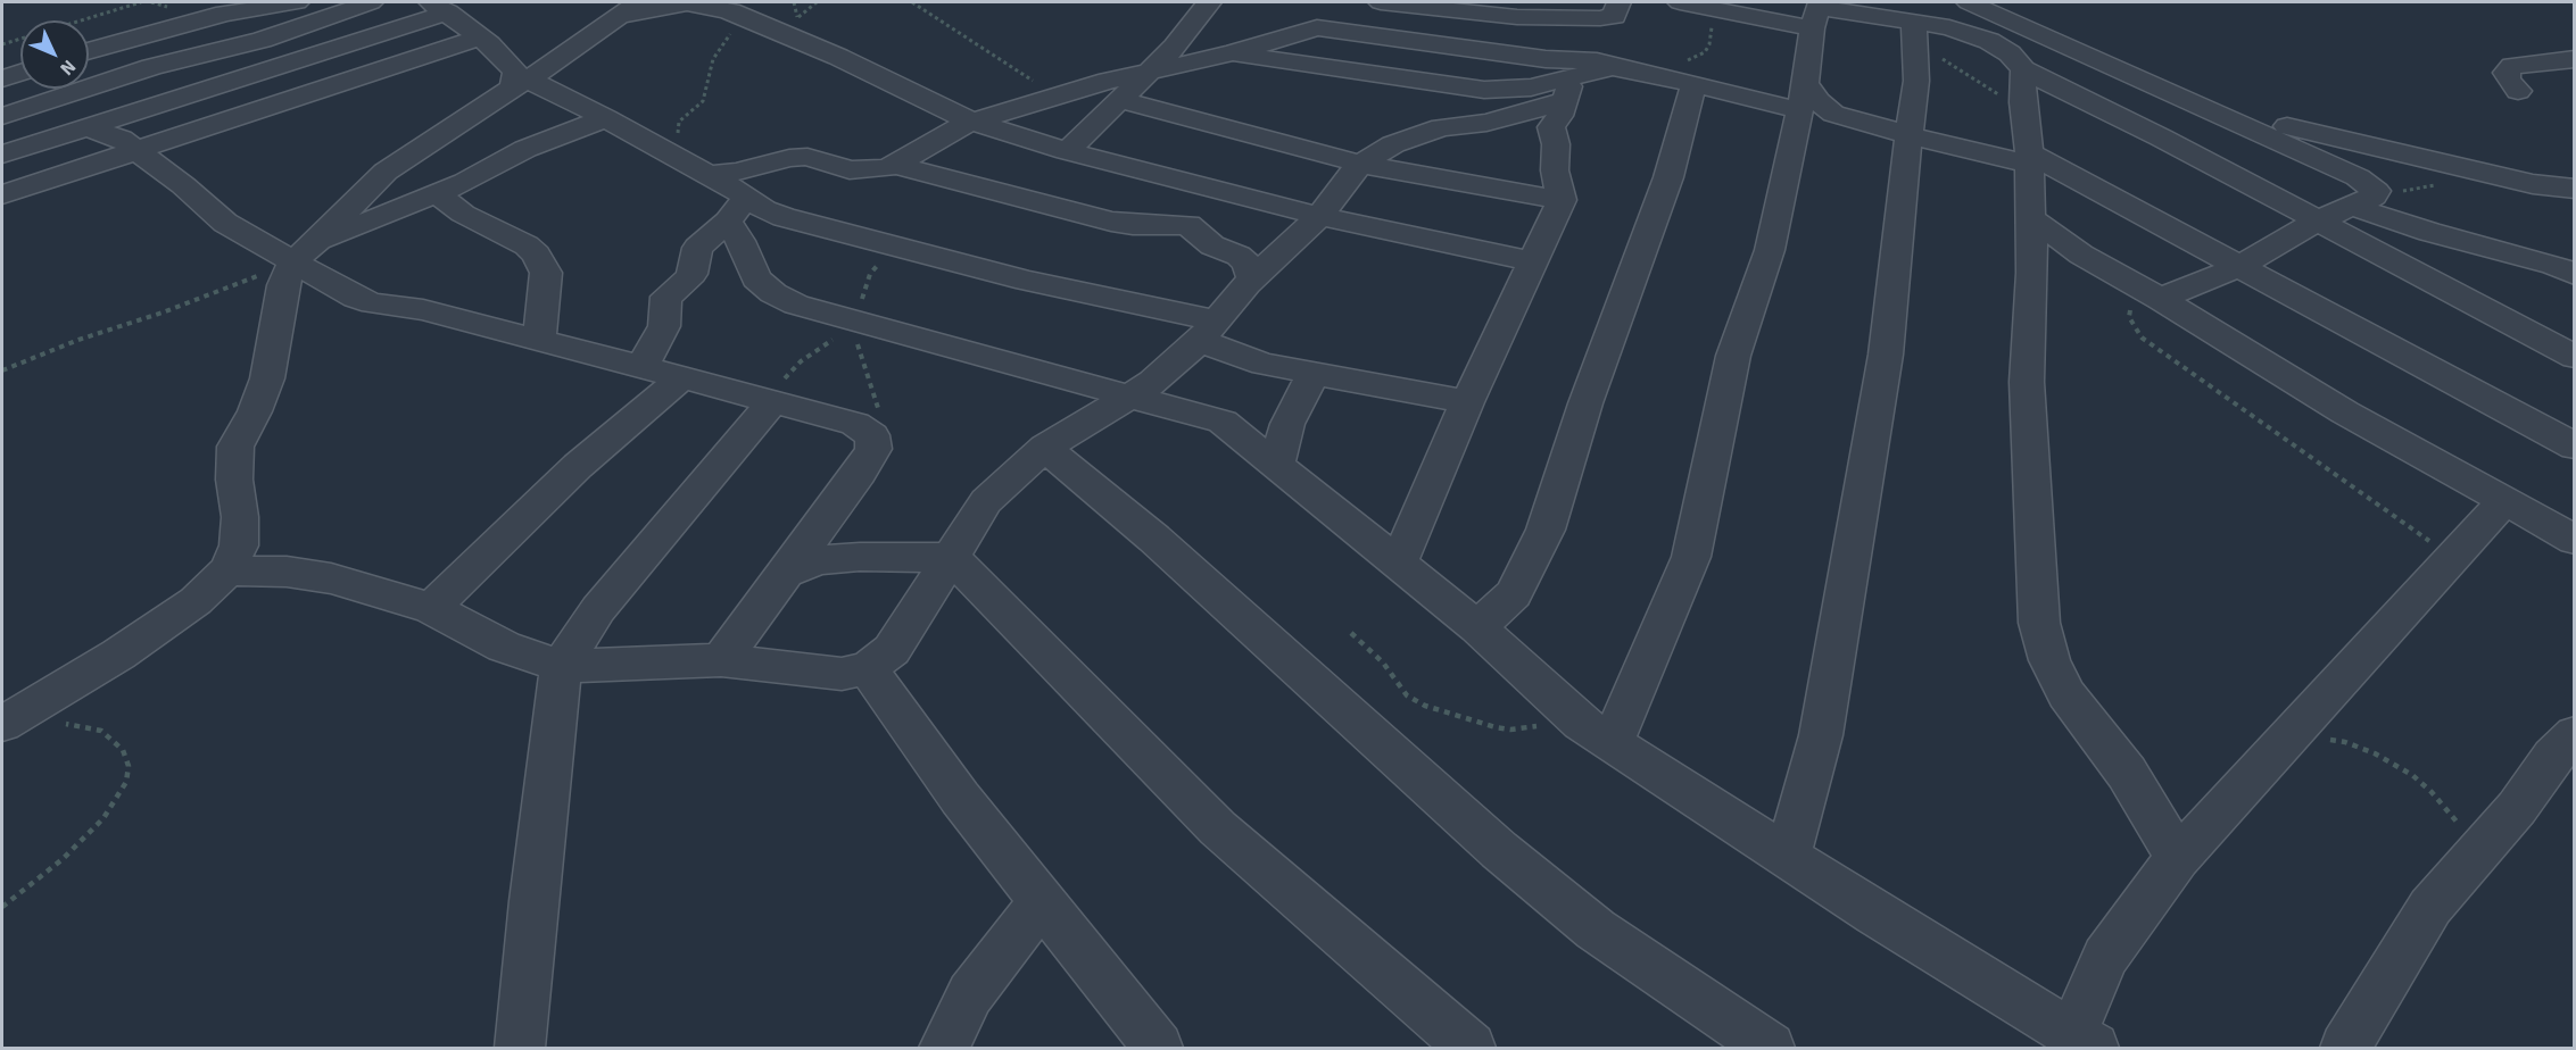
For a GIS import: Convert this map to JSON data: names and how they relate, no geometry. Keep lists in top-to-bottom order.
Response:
{
  "north": "bottom right"
}
